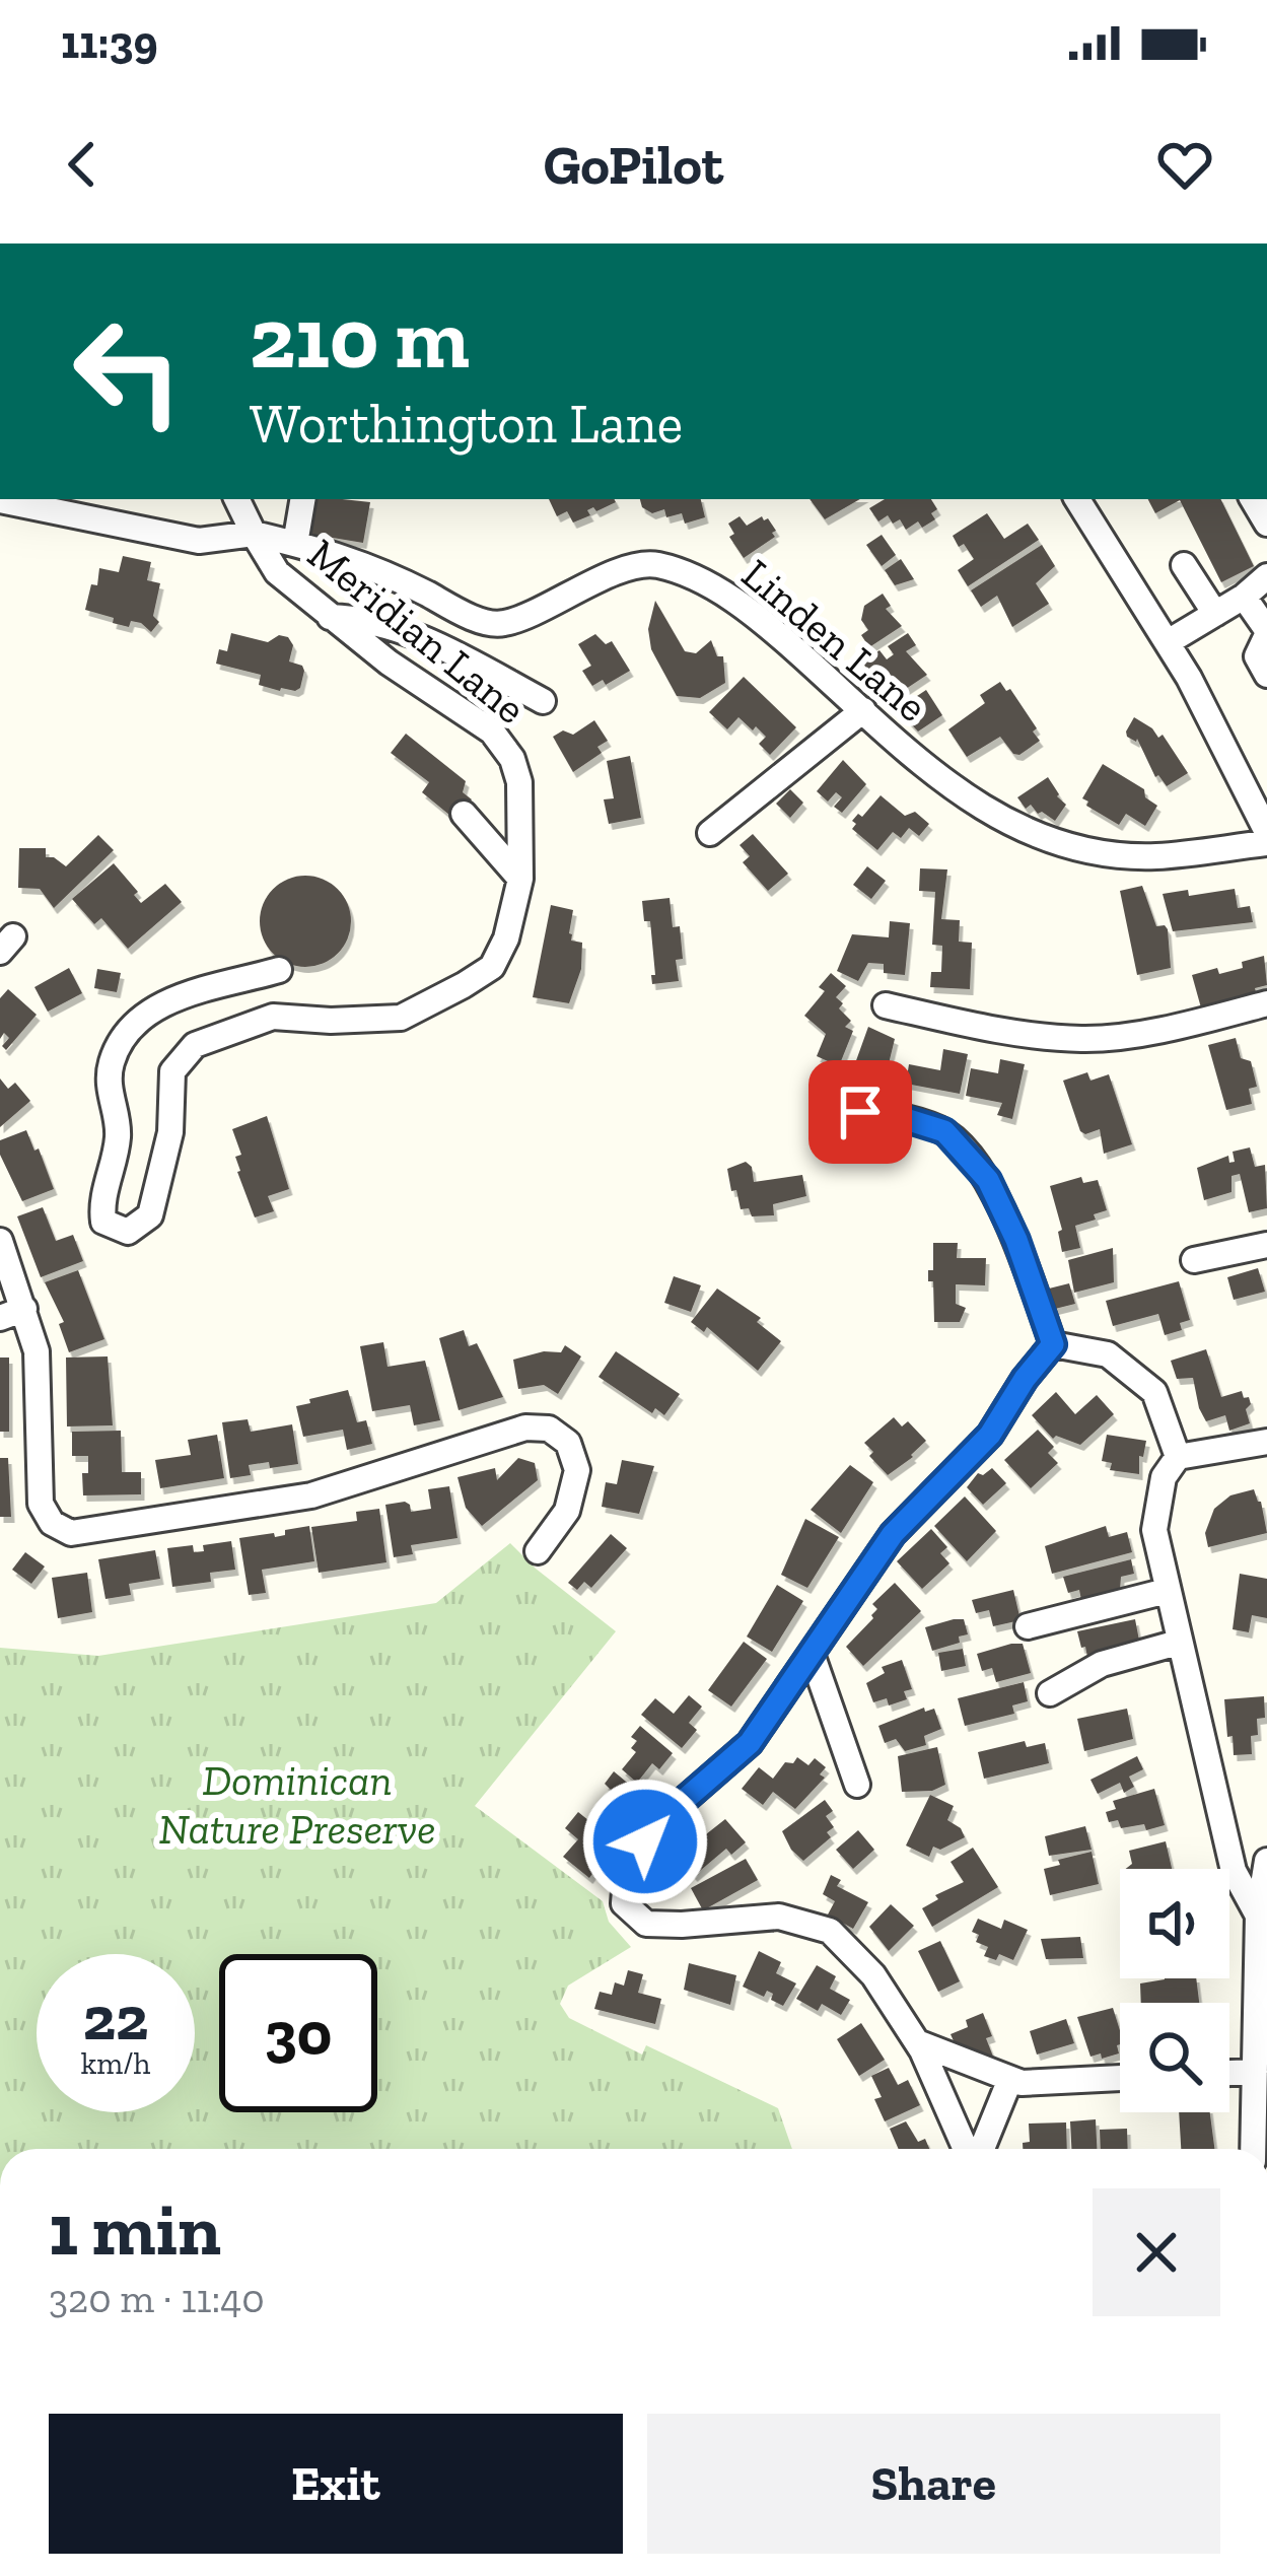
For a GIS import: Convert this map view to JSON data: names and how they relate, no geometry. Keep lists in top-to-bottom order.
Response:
{
  "streets": {
    "street": ["Meridian Lane", "Linden Lane"]
  },
  "crossings": [
    ["Meridian Lane", "Linden Lane"]
  ],
  "parks": ["Dominican Nature Preserve"],
  "page": {
    "status": "11:39",
    "header": "GoPilot",
    "turn": ["210 m", "Worthington Lane"],
    "speed": "22 km/h",
    "limit": "30",
    "heading": ["1 min", "320 m · 11:40"],
    "buttons": ["Exit", "Share"]
  }
}
